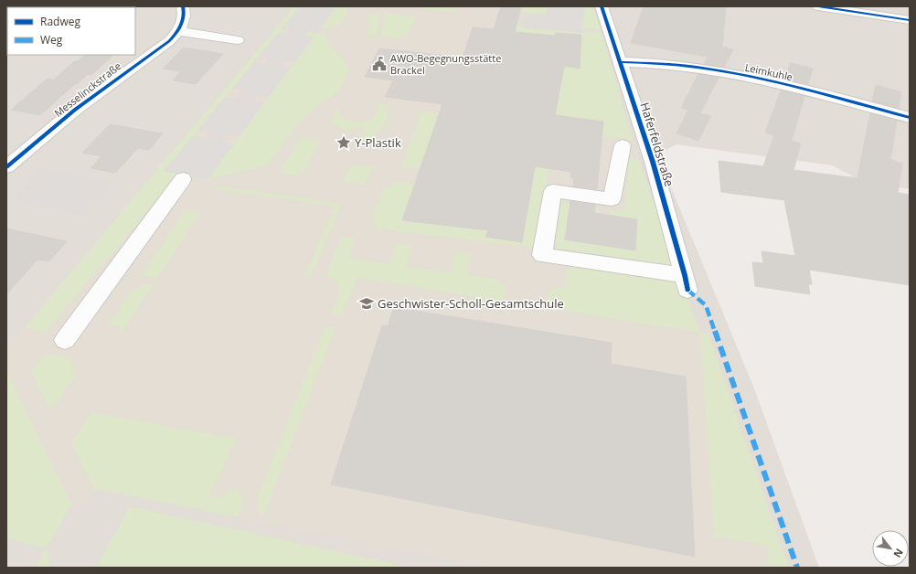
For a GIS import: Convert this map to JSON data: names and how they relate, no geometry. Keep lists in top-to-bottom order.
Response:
{
  "streets": {
    "street": ["Leimkuhle", "Messelinckstraße", "Haferfeldstraße"]
  },
  "crossings": [
    ["Leimkuhle", "Haferfeldstraße"]
  ],
  "places": {
    "public building": ["AWO-Begegnungsstätte Brackel"],
    "place": ["Y-Plastik"],
    "school or university": ["Geschwister-Scholl-Gesamtschule"]
  },
  "legend": ["Radweg", "Weg"],
  "north": "bottom right"
}
